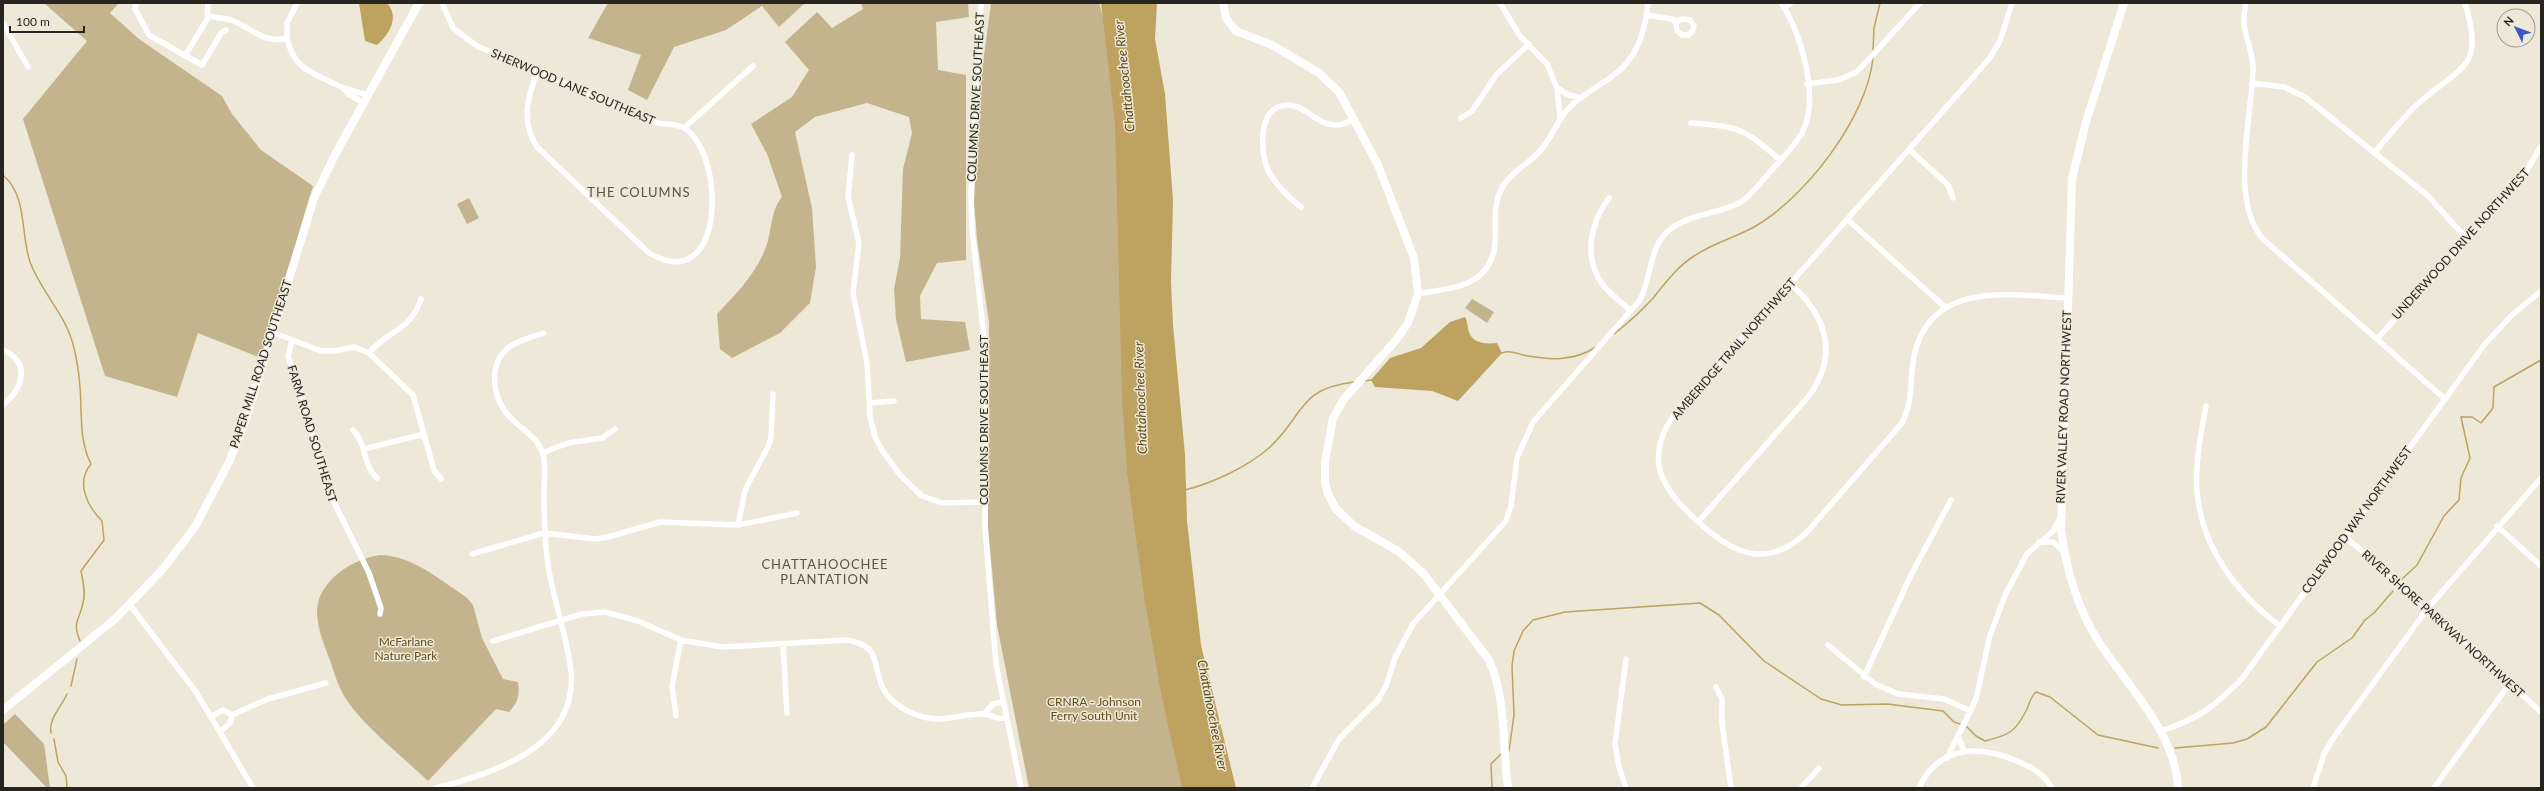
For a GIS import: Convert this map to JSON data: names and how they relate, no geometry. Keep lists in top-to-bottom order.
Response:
{
  "streets": {
    "street": [
      "SHERWOOD LANE SOUTHEAST",
      "COLUMNS DRIVE SOUTHEAST",
      "UNDERWOOD DRIVE NORTHWEST",
      "AMBERIDGE TRAIL NORTHWEST",
      "PAPER MILL ROAD SOUTHEAST",
      "RIVER VALLEY ROAD NORTHWEST",
      "FARM ROAD SOUTHEAST",
      "COLEWOOD WAY NORTHWEST",
      "RIVER SHORE PARKWAY NORTHWEST"
    ]
  },
  "crossings": [
    ["AMBERIDGE TRAIL NORTHWEST", "RIVER VALLEY ROAD NORTHWEST"],
    ["RIVER VALLEY ROAD NORTHWEST", "COLEWOOD WAY NORTHWEST"],
    ["COLEWOOD WAY NORTHWEST", "RIVER SHORE PARKWAY NORTHWEST"]
  ],
  "districts": ["THE COLUMNS", "CHATTAHOOCHEE PLANTATION"],
  "water": ["Chattahoochee River"],
  "parks": ["McFarlane Nature Park", "CRNRA - Johnson Ferry South Unit"],
  "scale_bar": "100 m",
  "north": "top left"
}
